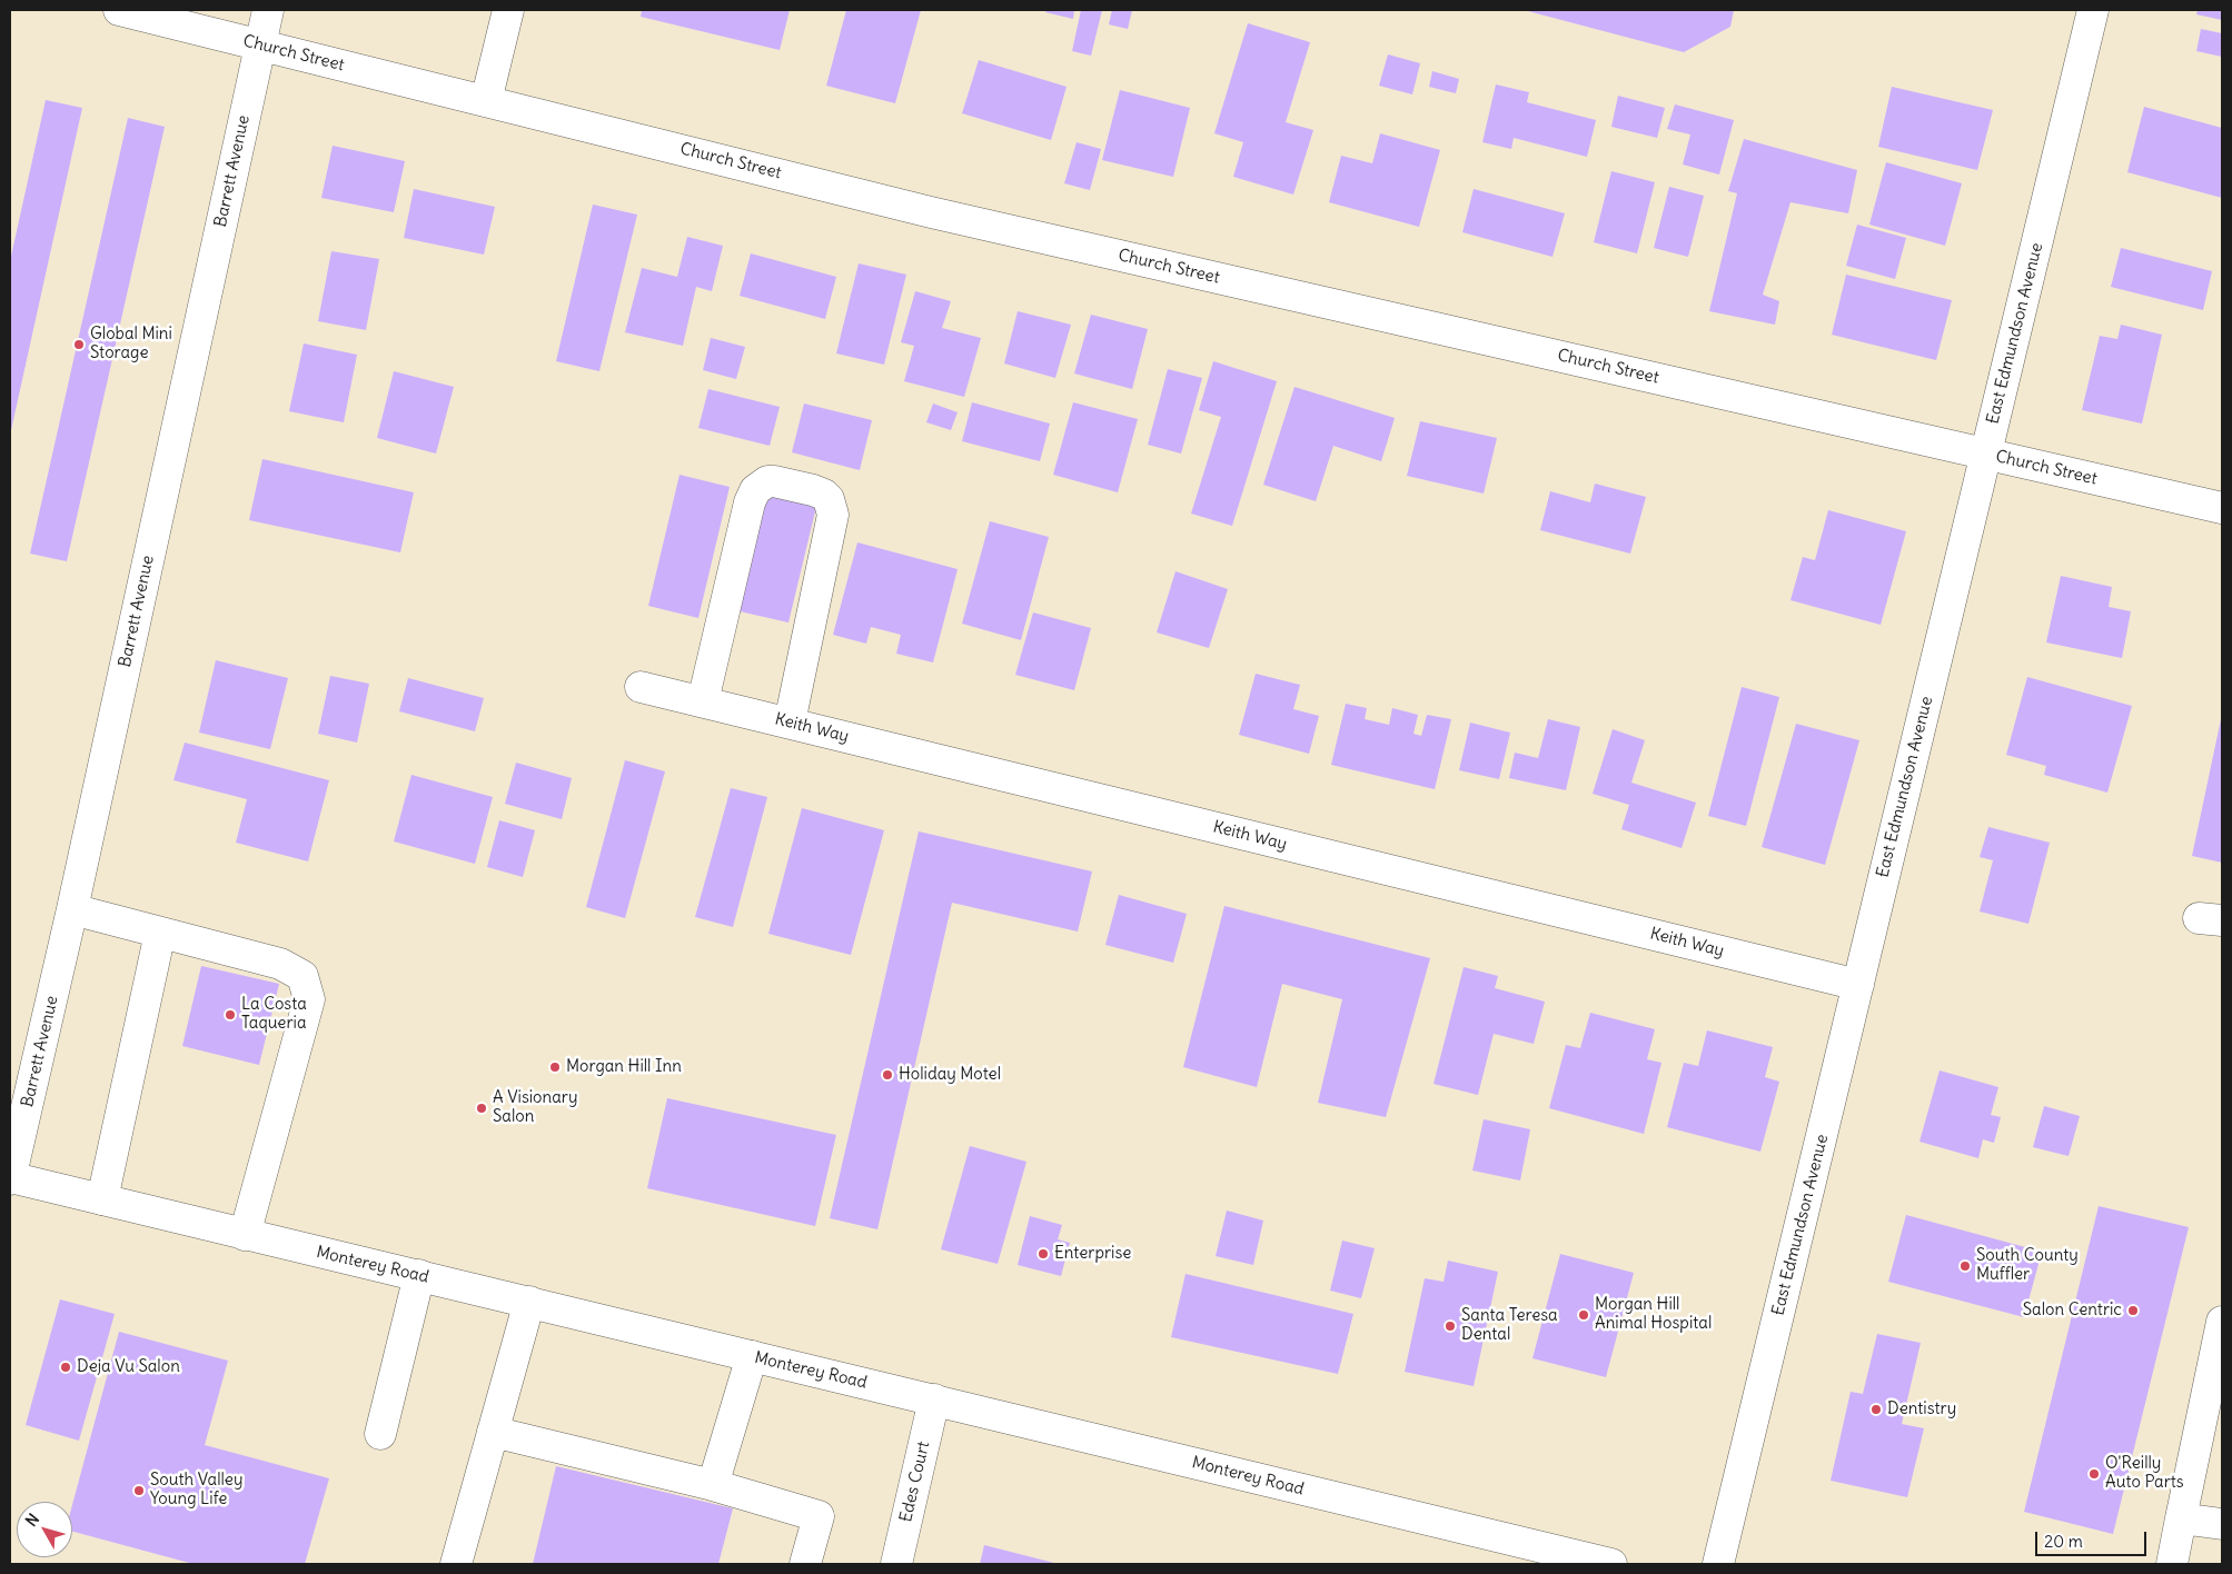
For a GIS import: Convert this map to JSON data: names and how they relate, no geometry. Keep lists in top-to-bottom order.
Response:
{
  "streets": {
    "street": [
      "Church Street",
      "Barrett Avenue",
      "East Edmundson Avenue",
      "Keith Way",
      "Monterey Road",
      "Edes Court"
    ]
  },
  "crossings": [
    ["Church Street", "Barrett Avenue"],
    ["Church Street", "East Edmundson Avenue"],
    ["Barrett Avenue", "Monterey Road"],
    ["East Edmundson Avenue", "Keith Way"],
    ["Monterey Road", "Edes Court"]
  ],
  "places": [
    "Global Mini Storage",
    "La Costa Taqueria",
    "Morgan Hill Inn",
    "Holiday Motel",
    "A Visionary Salon",
    "Enterprise",
    "South County Muffler",
    "Salon Centric",
    "Morgan Hill Animal Hospital",
    "Santa Teresa Dental",
    "Deja Vu Salon",
    "Dentistry",
    "O'Reilly Auto Parts",
    "South Valley Young Life"
  ],
  "scale_bar": "20 m",
  "north": "top left"
}
